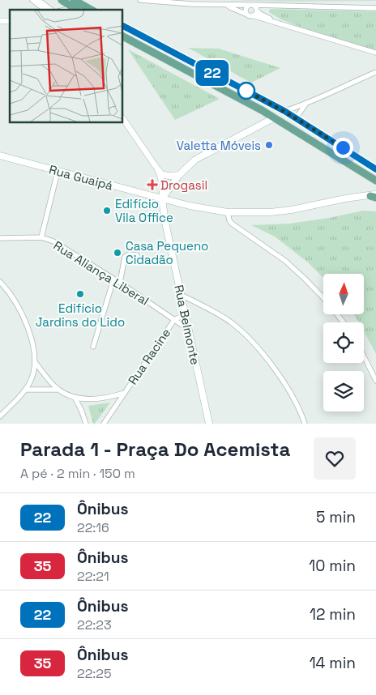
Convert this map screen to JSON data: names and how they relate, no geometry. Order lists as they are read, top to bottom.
{
  "streets": {
    "main road": ["Rua Guaipá", "Rua Belmonte"],
    "street": ["Rua Aliança Liberal", "Rua Racine"]
  },
  "crossings": [
    ["Rua Guaipá", "Rua Belmonte"],
    ["Rua Aliança Liberal", "Rua Belmonte"],
    ["Rua Aliança Liberal", "Rua Racine"]
  ],
  "places": {
    "other": [
      "Valetta Móveis",
      "Edifício Vila Office",
      "Casa Pequeno Cidadão",
      "Edifício Jardins do Lido"
    ],
    "health": ["Drogasil"]
  },
  "lines": ["bus line 22"],
  "north": "top",
  "page": {
    "on_map": "22",
    "heading": ["Parada 1 - Praça Do Acemista", "A pé · 2 min · 150 m"],
    "list": [
      {
        "mark": "22",
        "name": "Ônibus",
        "note": "22:16",
        "value": "5 min"
      },
      {
        "mark": "35",
        "name": "Ônibus",
        "note": "22:21",
        "value": "10 min"
      },
      {
        "mark": "22",
        "name": "Ônibus",
        "note": "22:23",
        "value": "12 min"
      },
      {
        "mark": "35",
        "name": "Ônibus",
        "note": "22:25",
        "value": "14 min"
      }
    ]
  }
}
